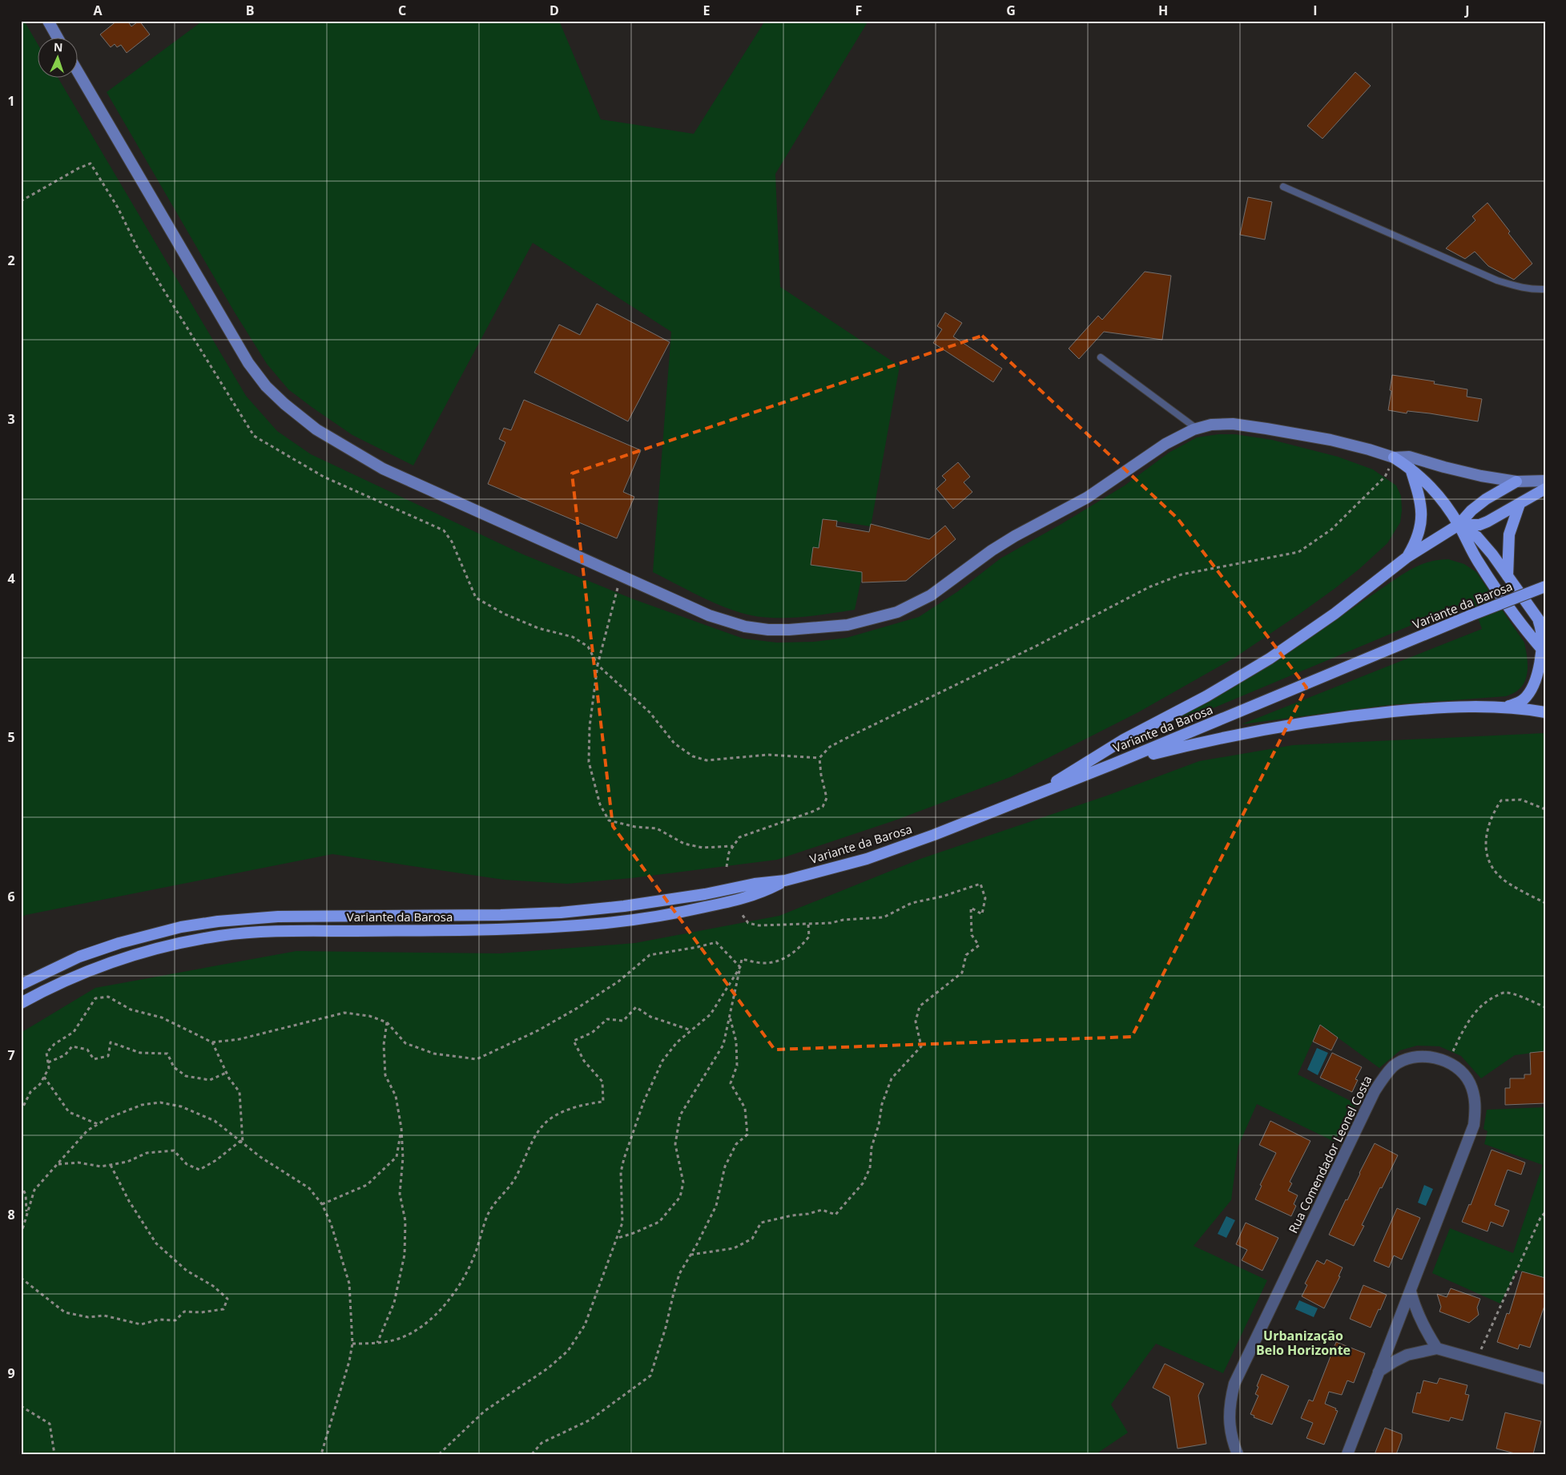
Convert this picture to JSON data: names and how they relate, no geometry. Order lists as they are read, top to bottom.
{
  "streets": {
    "main road": ["Variante da Barosa"],
    "street": ["Rua Comendador Leonel Costa"]
  },
  "districts": ["Urbanização Belo Horizonte"],
  "north": "top",
  "grid": {
    "columns": [
      "A",
      "B",
      "C",
      "D",
      "E",
      "F",
      "G",
      "H",
      "I",
      "J"
    ],
    "rows": [
      "1",
      "2",
      "3",
      "4",
      "5",
      "6",
      "7",
      "8",
      "9"
    ]
  }
}
